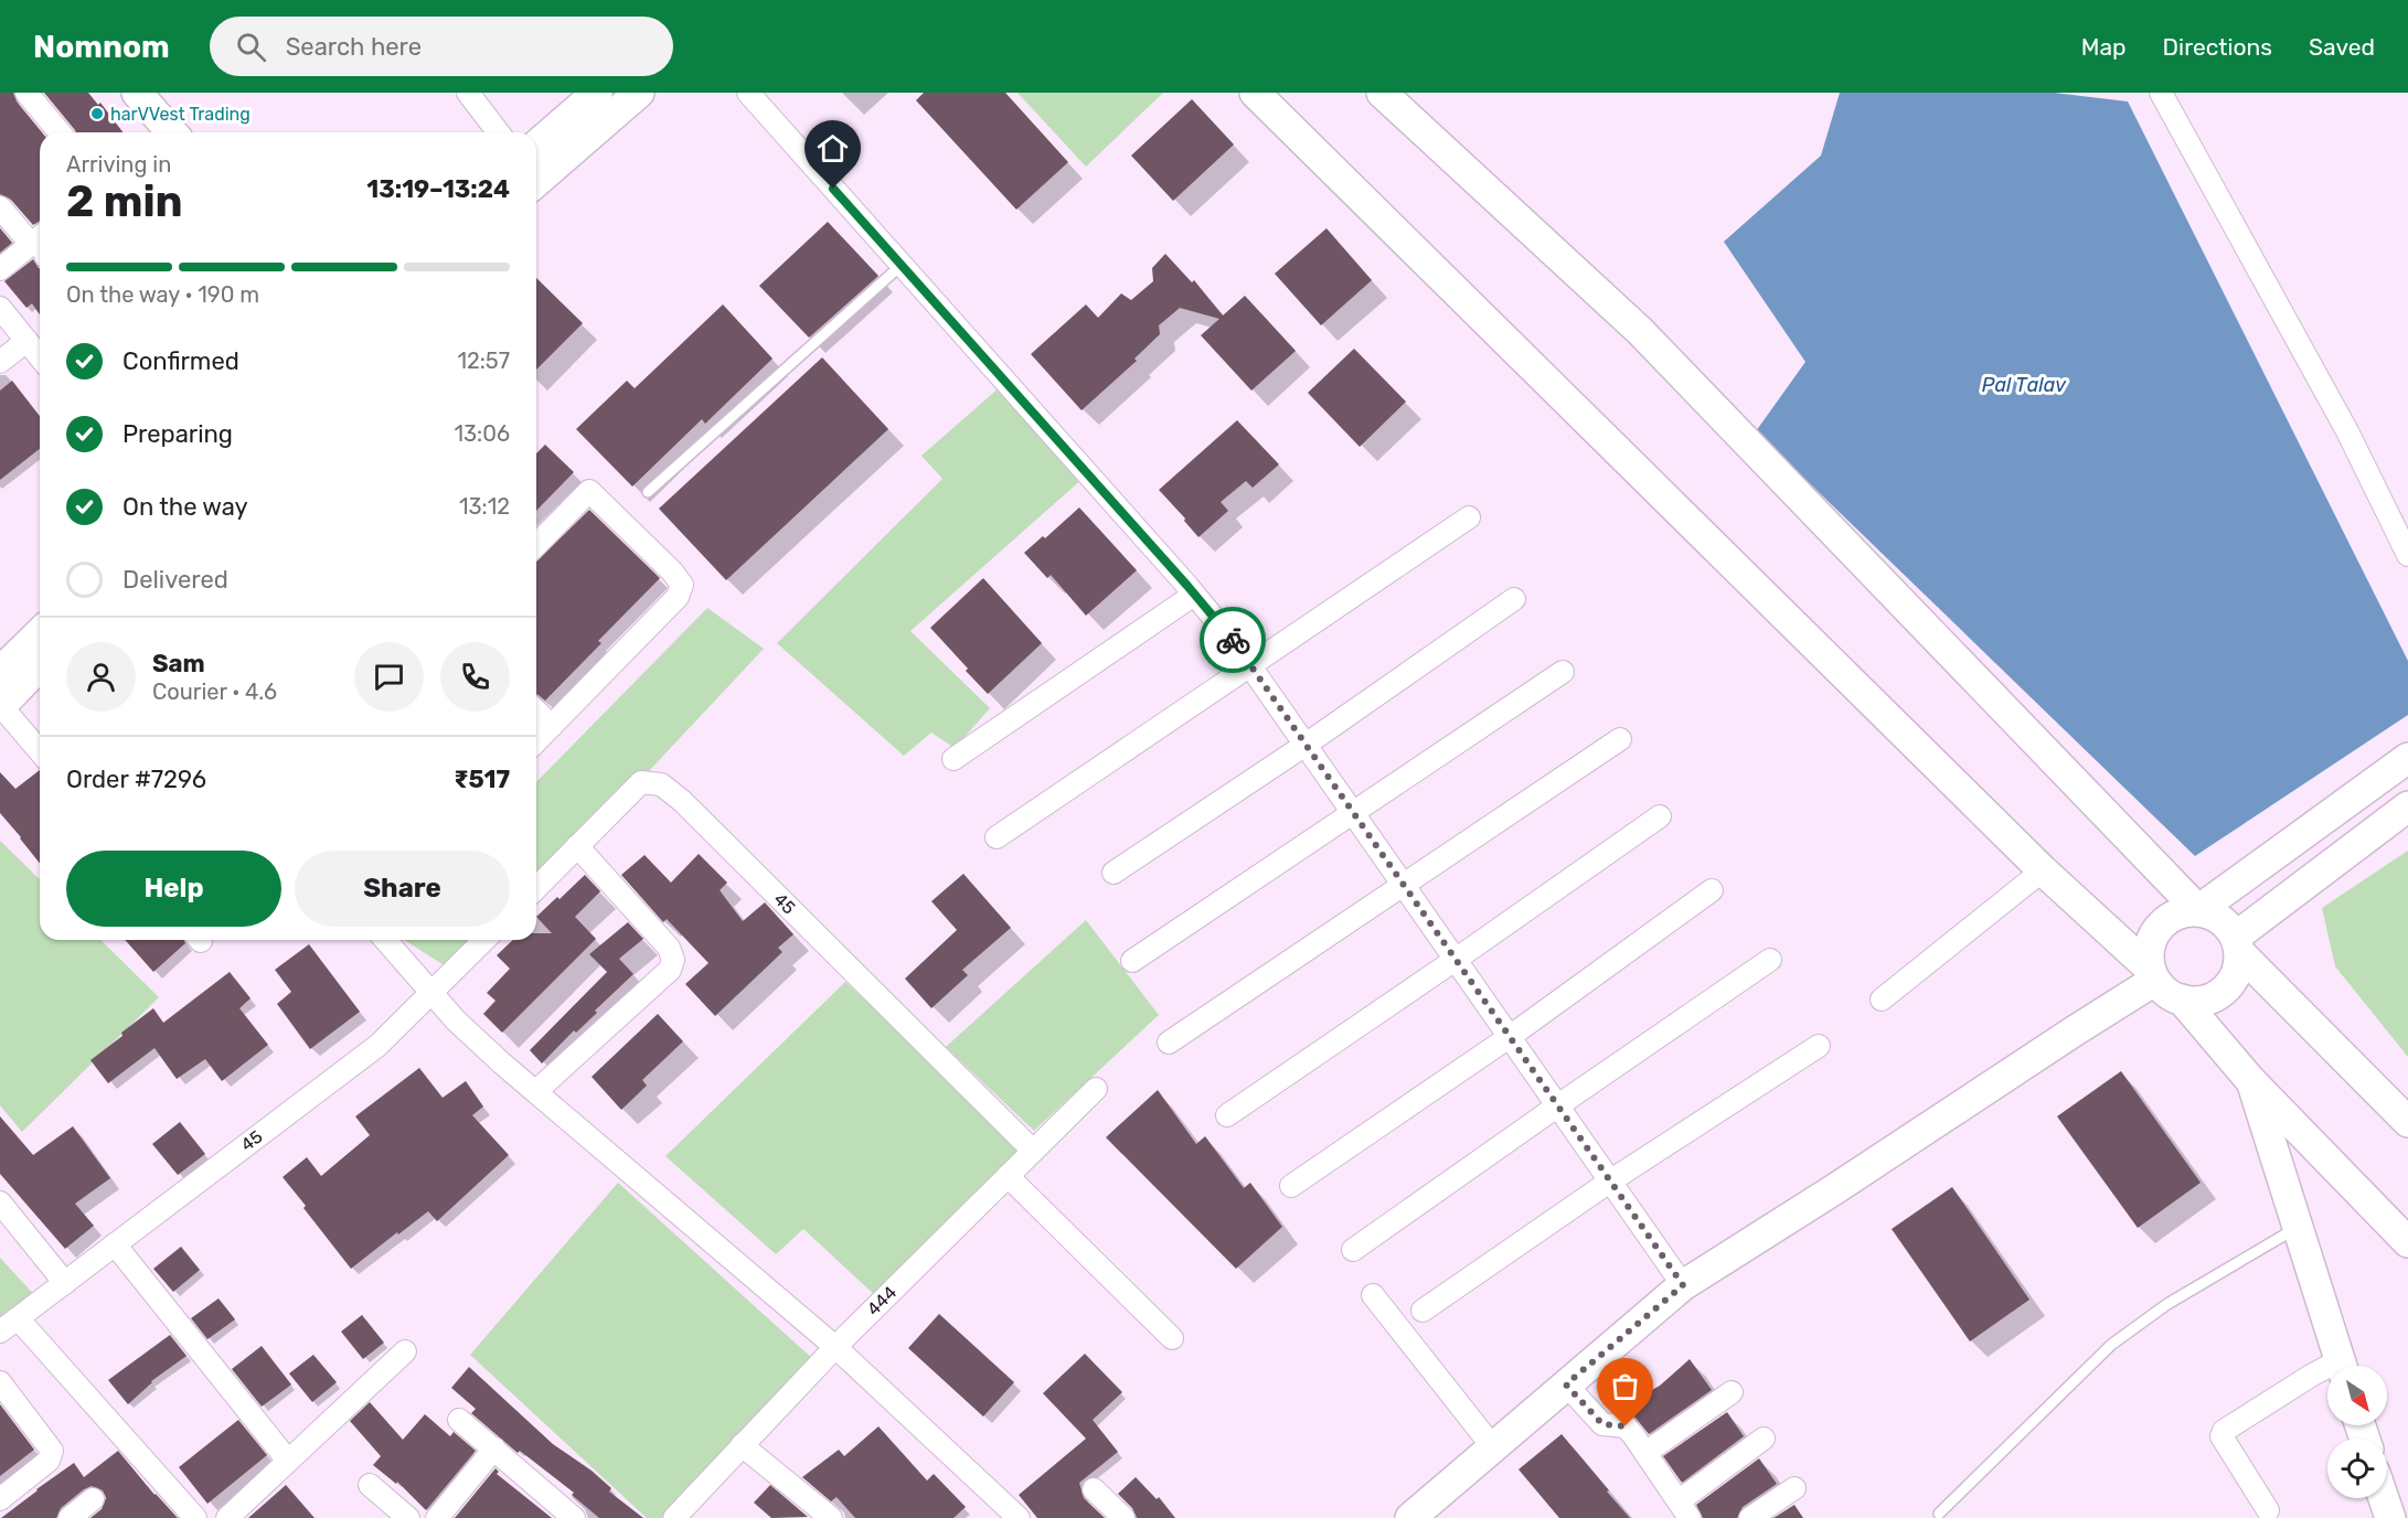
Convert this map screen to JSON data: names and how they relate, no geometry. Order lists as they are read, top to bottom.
{
  "streets": {
    "street": ["45", "444"]
  },
  "crossings": [
    ["45", "444"]
  ],
  "water": ["Pal Talav"],
  "places": ["harVVest Trading"],
  "north": "bottom right",
  "page": {
    "header": "Nomnom",
    "search": "Search here",
    "nav": ["Map", "Directions", "Saved"],
    "heading": ["2 min", "Arriving in", "13:19–13:24"],
    "panel": [
      "Sam",
      "Courier · 4.6",
      "Order #7296",
      "₹517"
    ],
    "bar": "On the way · 190 m",
    "list": [
      ["Confirmed", "12:57"],
      ["Preparing", "13:06"],
      ["On the way", "13:12"],
      "Delivered"
    ],
    "buttons": ["Help", "Share"]
  }
}
